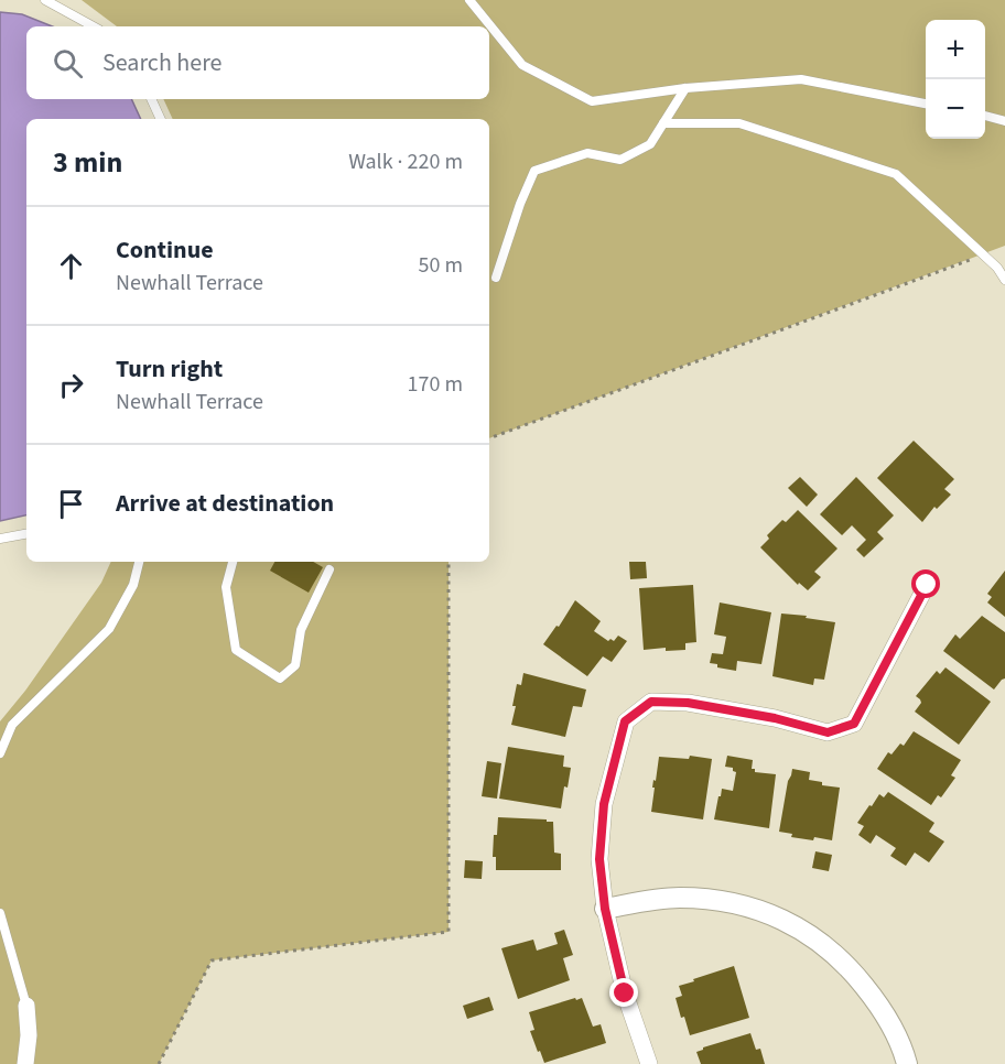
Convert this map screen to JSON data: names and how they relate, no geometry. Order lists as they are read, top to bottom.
{
  "page": {
    "map_buttons": ["+", "−"],
    "search": "Search here",
    "heading": ["3 min", "Walk · 220 m"],
    "list": [
      ["Continue", "Newhall Terrace", "50 m"],
      ["Turn right", "Newhall Terrace", "170 m"],
      "Arrive at destination"
    ]
  }
}
